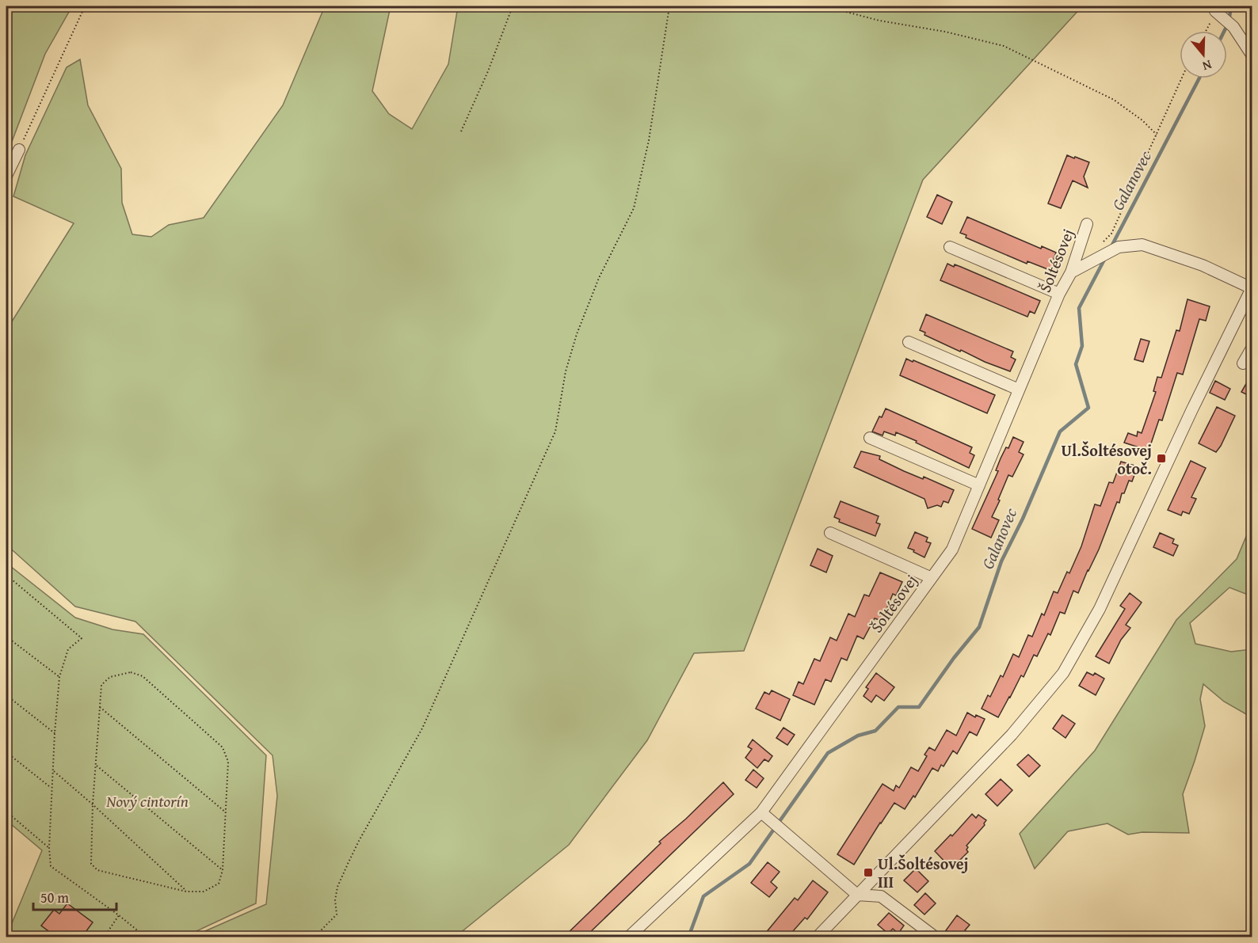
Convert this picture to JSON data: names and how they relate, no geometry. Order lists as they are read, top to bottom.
{
  "streets": {
    "street": ["Šoltésovej"]
  },
  "water": ["Galanovec"],
  "parks": ["Nový cintorín"],
  "places": {
    "transit": ["Ul.Šoltésovej otoč.", "Ul.Šoltésovej III"]
  },
  "scale_bar": "50 m",
  "north": "bottom"
}
